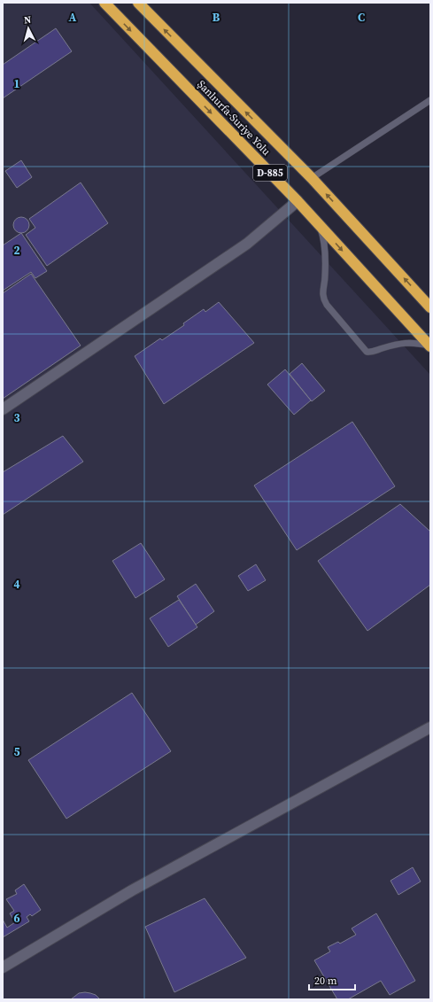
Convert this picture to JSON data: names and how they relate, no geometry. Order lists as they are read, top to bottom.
{
  "streets": {
    "highway": ["Şanlıurfa-Suriye Yolu", "D-885"]
  },
  "scale_bar": "20 m",
  "north": "top",
  "grid": {
    "columns": ["A", "B", "C"],
    "rows": [
      "1",
      "2",
      "3",
      "4",
      "5",
      "6"
    ]
  }
}
